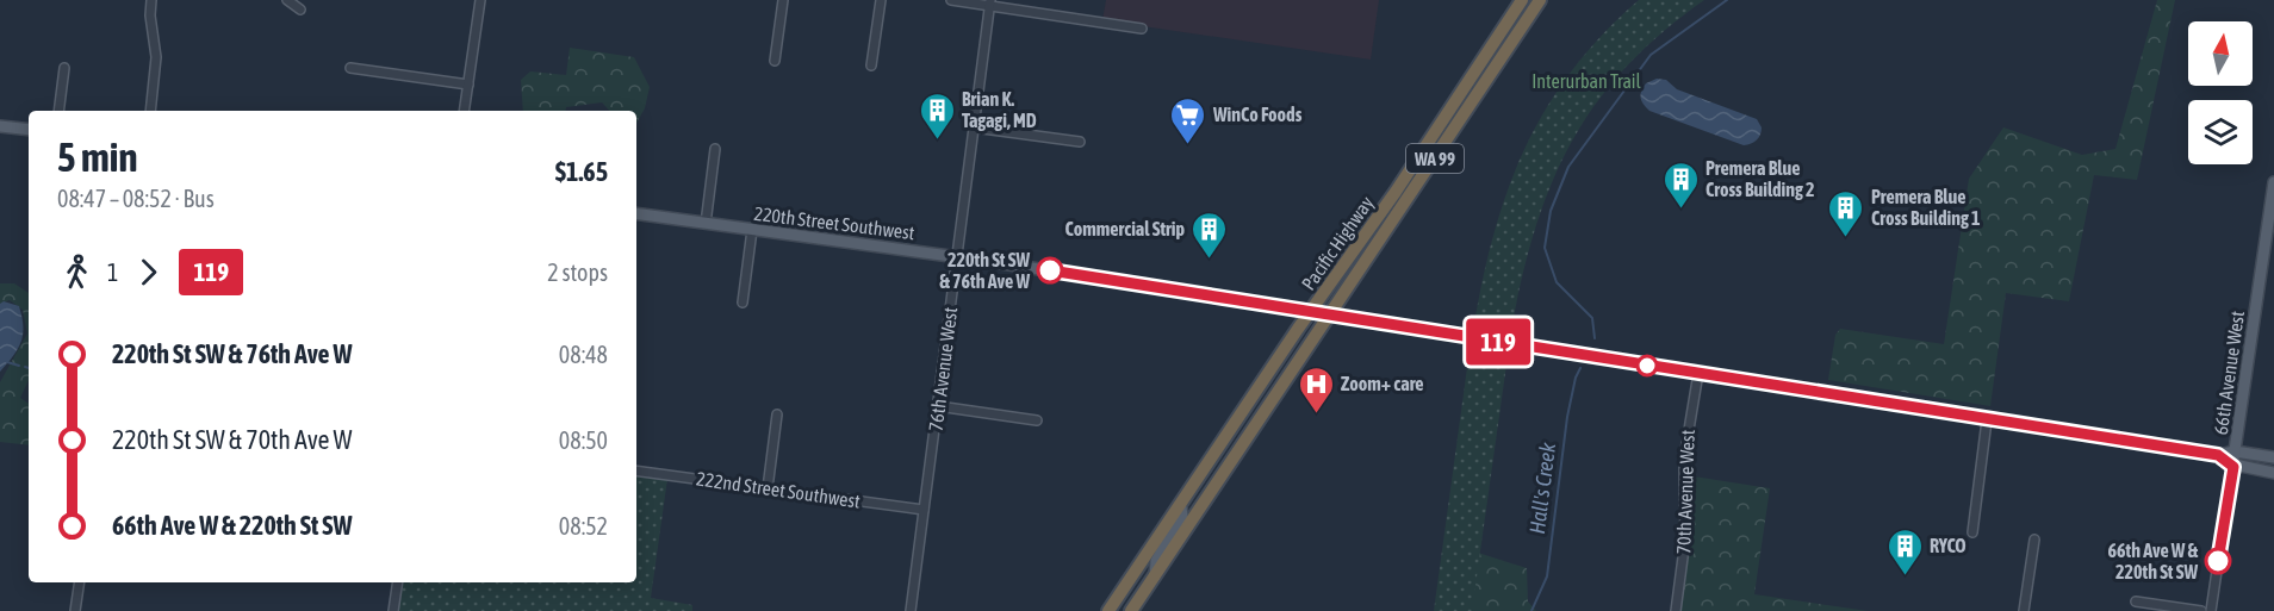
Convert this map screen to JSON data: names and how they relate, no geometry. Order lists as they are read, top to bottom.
{
  "streets": {
    "highway": ["WA 99", "Pacific Highway"],
    "main road": ["220th Street Southwest", "66th Avenue West"],
    "street": ["76th Avenue West", "222nd Street Southwest", "70th Avenue West"]
  },
  "crossings": [
    ["220th Street Southwest", "Pacific Highway"],
    ["220th Street Southwest", "76th Avenue West"],
    ["220th Street Southwest", "66th Avenue West"],
    ["220th Street Southwest", "70th Avenue West"],
    ["76th Avenue West", "222nd Street Southwest"]
  ],
  "water": ["Hall's Creek"],
  "parks": ["Interurban Trail"],
  "places": {
    "building": [
      "Brian K. Tagagi, MD",
      "Premera Blue Cross Building 2",
      "Premera Blue Cross Building 1",
      "Commercial Strip",
      "RYCO"
    ],
    "supermarket": ["WinCo Foods"],
    "other": ["220th St SW & 76th Ave W", "66th Ave W & 220th St SW"],
    "hospital": ["Zoom+ care"]
  },
  "lines": ["bus line 119"],
  "north": "top",
  "page": {
    "on_map": "119",
    "heading": ["5 min", "08:47 – 08:52 · Bus", "$1.65"],
    "legs": ["1", "119", "2 stops"],
    "list": [
      {
        "name": "220th St SW & 76th Ave W",
        "value": "08:48"
      },
      {
        "name": "220th St SW & 70th Ave W",
        "value": "08:50"
      },
      {
        "name": "66th Ave W & 220th St SW",
        "value": "08:52"
      }
    ]
  }
}
